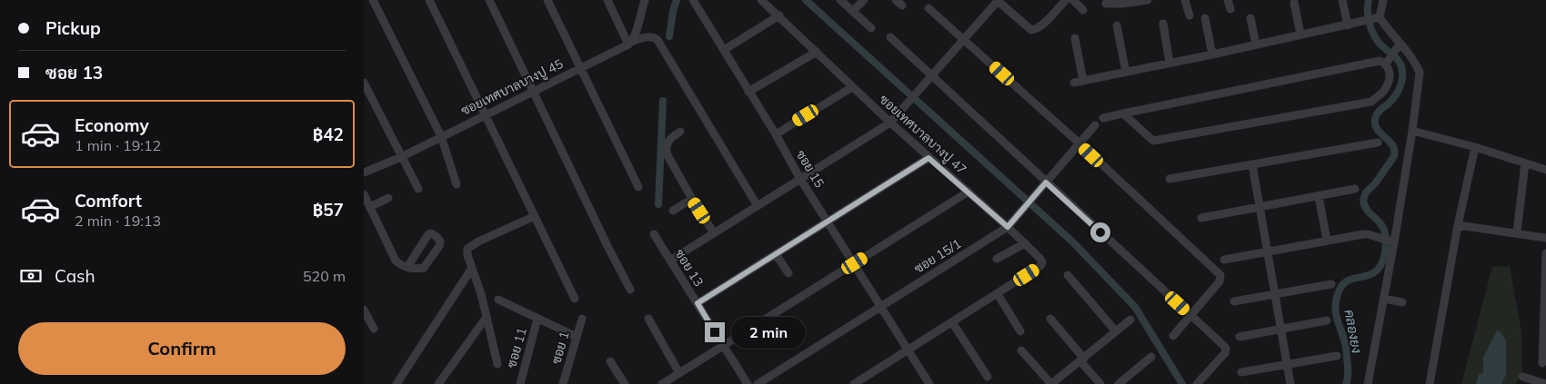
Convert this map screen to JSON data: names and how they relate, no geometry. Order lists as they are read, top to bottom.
{
  "streets": {
    "street": [
      "ซอยเทศบาลบางปู 45",
      "ซอยเทศบาลบางปู 47",
      "ซอย 15",
      "ซอย 15/1",
      "ซอย 13",
      "ซอย 11",
      "ซอย 1"
    ]
  },
  "crossings": [
    ["ซอยเทศบาลบางปู 47", "ซอย 15"],
    ["ซอยเทศบาลบางปู 47", "ซอย 15/1"],
    ["ซอย 15", "ซอย 15/1"]
  ],
  "water": ["คลองยง"],
  "page": {
    "banner": ["Pickup", "ซอย 13"],
    "list": [
      {
        "name": "Economy",
        "note": "1 min · 19:12",
        "value": "฿42"
      },
      {
        "name": "Comfort",
        "note": "2 min · 19:13",
        "value": "฿57"
      }
    ],
    "pay": ["Cash", "520 m"],
    "buttons": "Confirm",
    "bubble": "2 min"
  }
}
